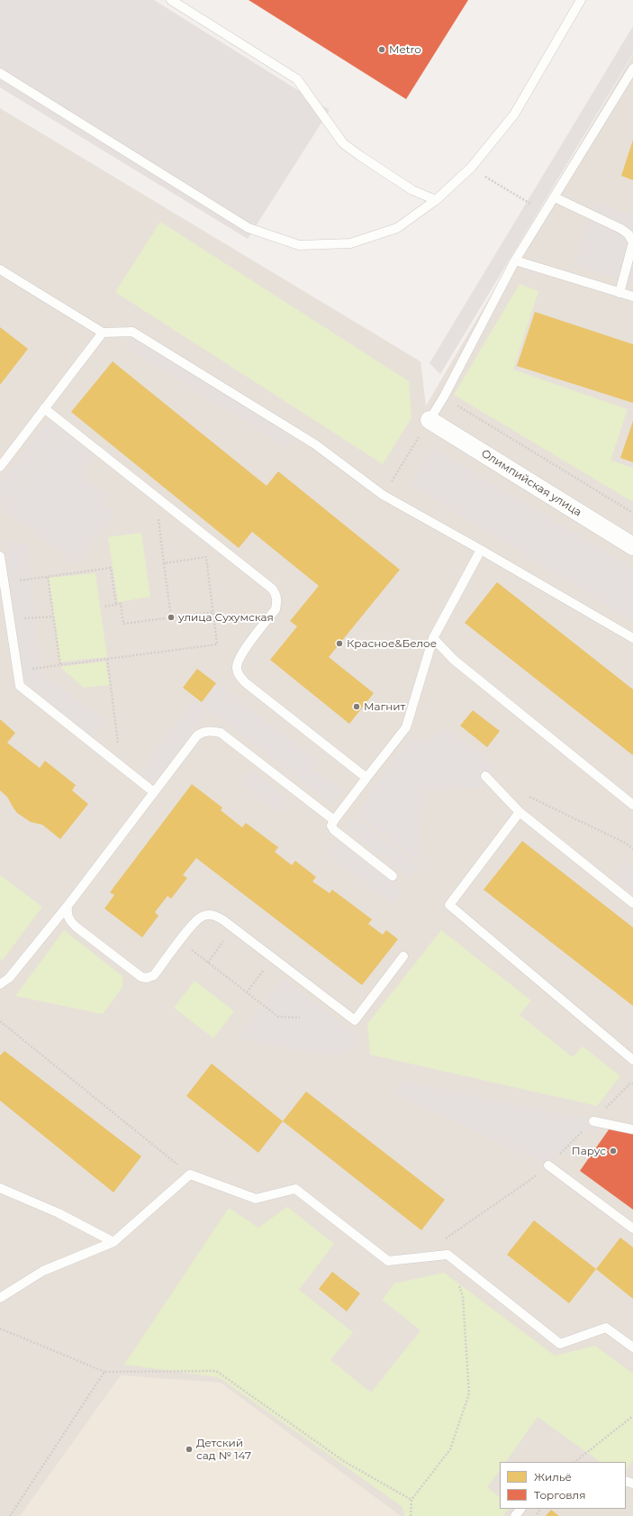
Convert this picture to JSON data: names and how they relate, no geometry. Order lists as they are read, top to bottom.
{
  "streets": {
    "street": ["Олимпийская улица"]
  },
  "places": [
    "Metro",
    "улица Сухумская",
    "Красное&Белое",
    "Магнит",
    "Парус",
    "Детский сад № 147"
  ],
  "legend": ["Жильё", "Торговля"]
}
